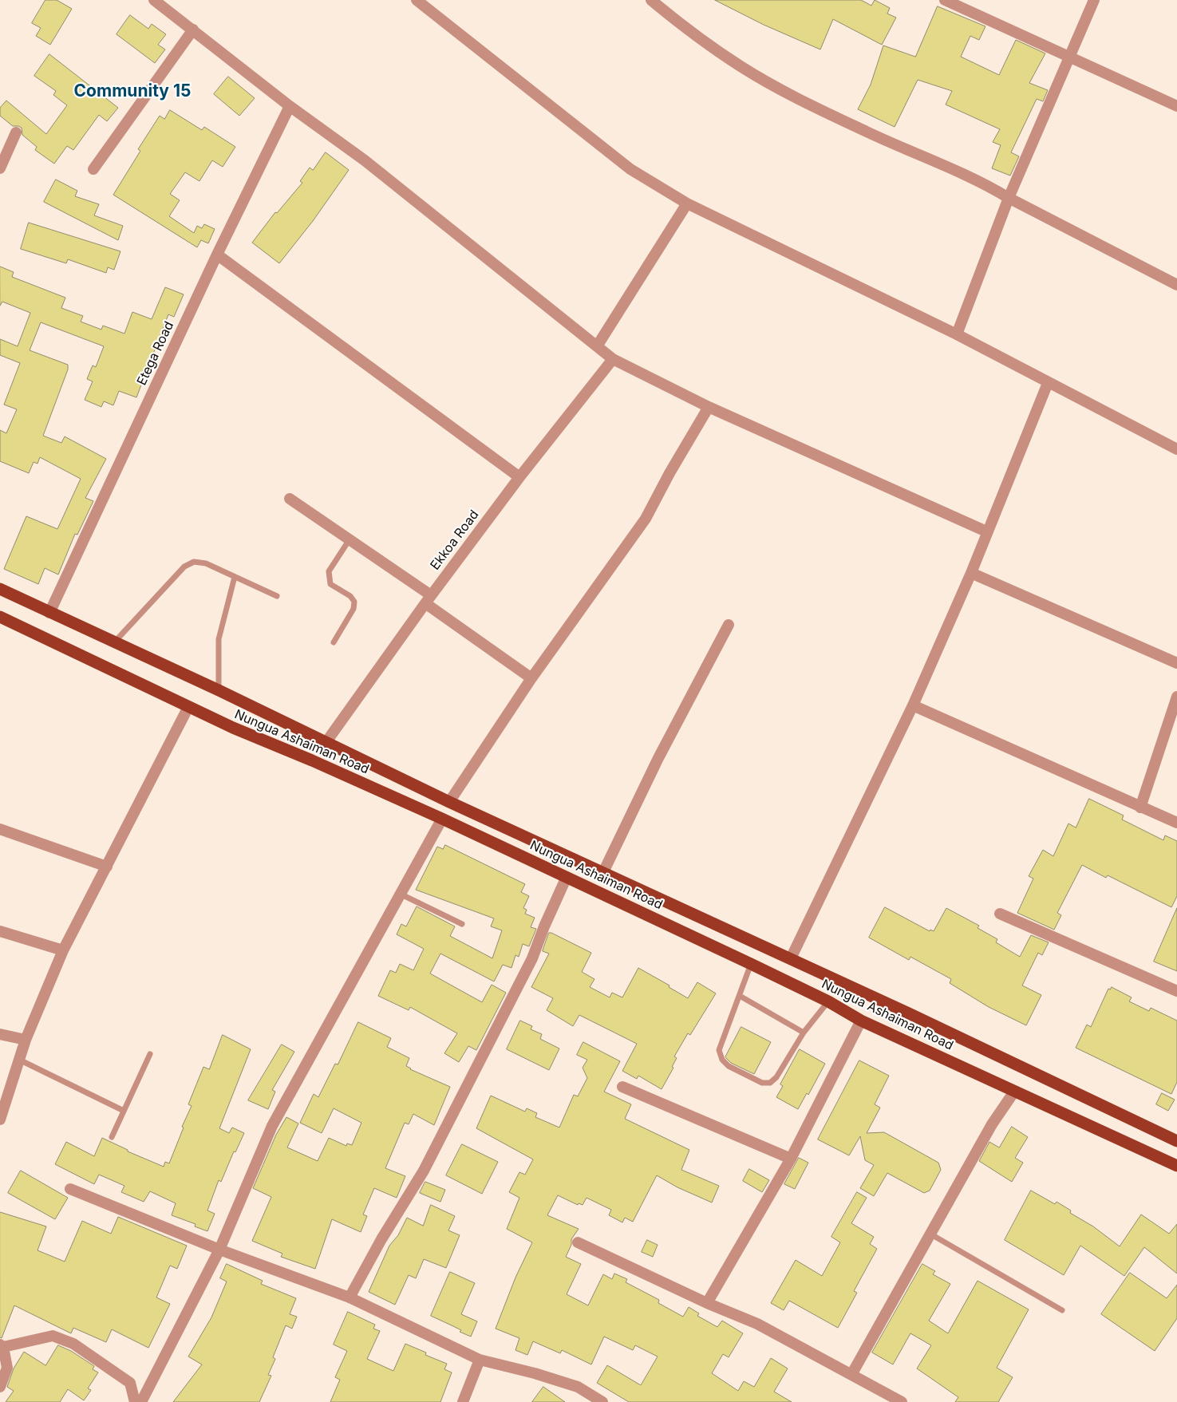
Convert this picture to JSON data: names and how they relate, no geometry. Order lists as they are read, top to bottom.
{
  "streets": {
    "main road": ["Nungua Ashaiman Road"],
    "street": ["Etega Road", "Ekkoa Road"]
  },
  "crossings": [
    ["Etega Road", "Nungua Ashaiman Road"],
    ["Ekkoa Road", "Nungua Ashaiman Road"]
  ],
  "districts": ["Community 15"]
}
